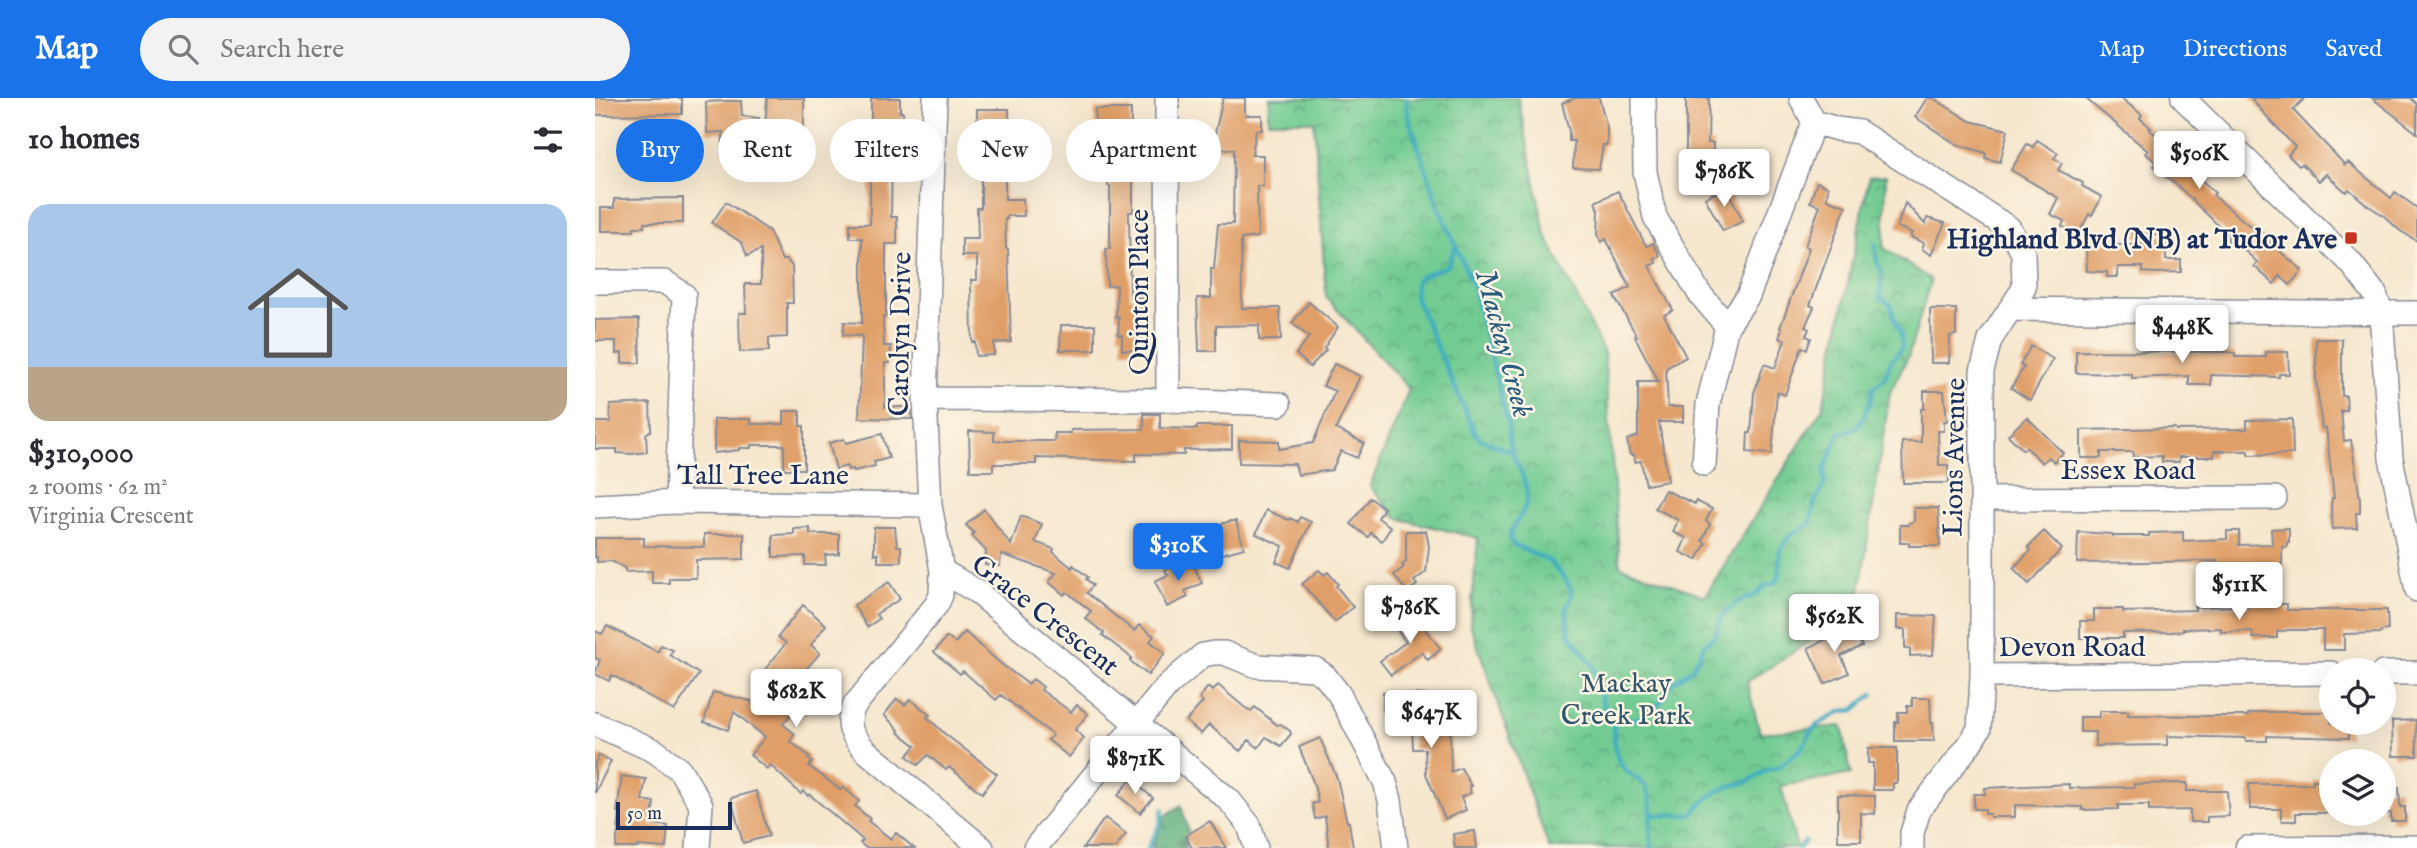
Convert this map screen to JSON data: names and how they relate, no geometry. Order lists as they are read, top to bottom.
{
  "streets": {
    "street": [
      "Quinton Place",
      "Carolyn Drive",
      "Lions Avenue",
      "Essex Road",
      "Tall Tree Lane",
      "Grace Crescent",
      "Devon Road"
    ]
  },
  "crossings": [
    ["Quinton Place", "Carolyn Drive"],
    ["Carolyn Drive", "Tall Tree Lane"],
    ["Carolyn Drive", "Grace Crescent"],
    ["Lions Avenue", "Essex Road"],
    ["Lions Avenue", "Devon Road"]
  ],
  "water": ["Mackay Creek"],
  "parks": ["Mackay Creek Park"],
  "places": {
    "transit": ["Highland Blvd (NB) at Tudor Ave"]
  },
  "scale_bar": "50 m",
  "page": {
    "header": "Map",
    "search": "Search here",
    "nav": ["Map", "Directions", "Saved"],
    "heading": "10 homes",
    "chip": [
      "Buy",
      "Rent",
      "Filters",
      "New",
      "Apartment"
    ],
    "price": [
      "$506K",
      "$786K",
      "$448K",
      "$310K",
      "$511K",
      "$786K",
      "$562K",
      "$682K",
      "$647K",
      "$871K"
    ],
    "list": [
      {
        "name": "$310,000",
        "note": "2 rooms · 62 m² · Virginia Crescent"
      }
    ],
    "scale": "50 m"
  }
}
